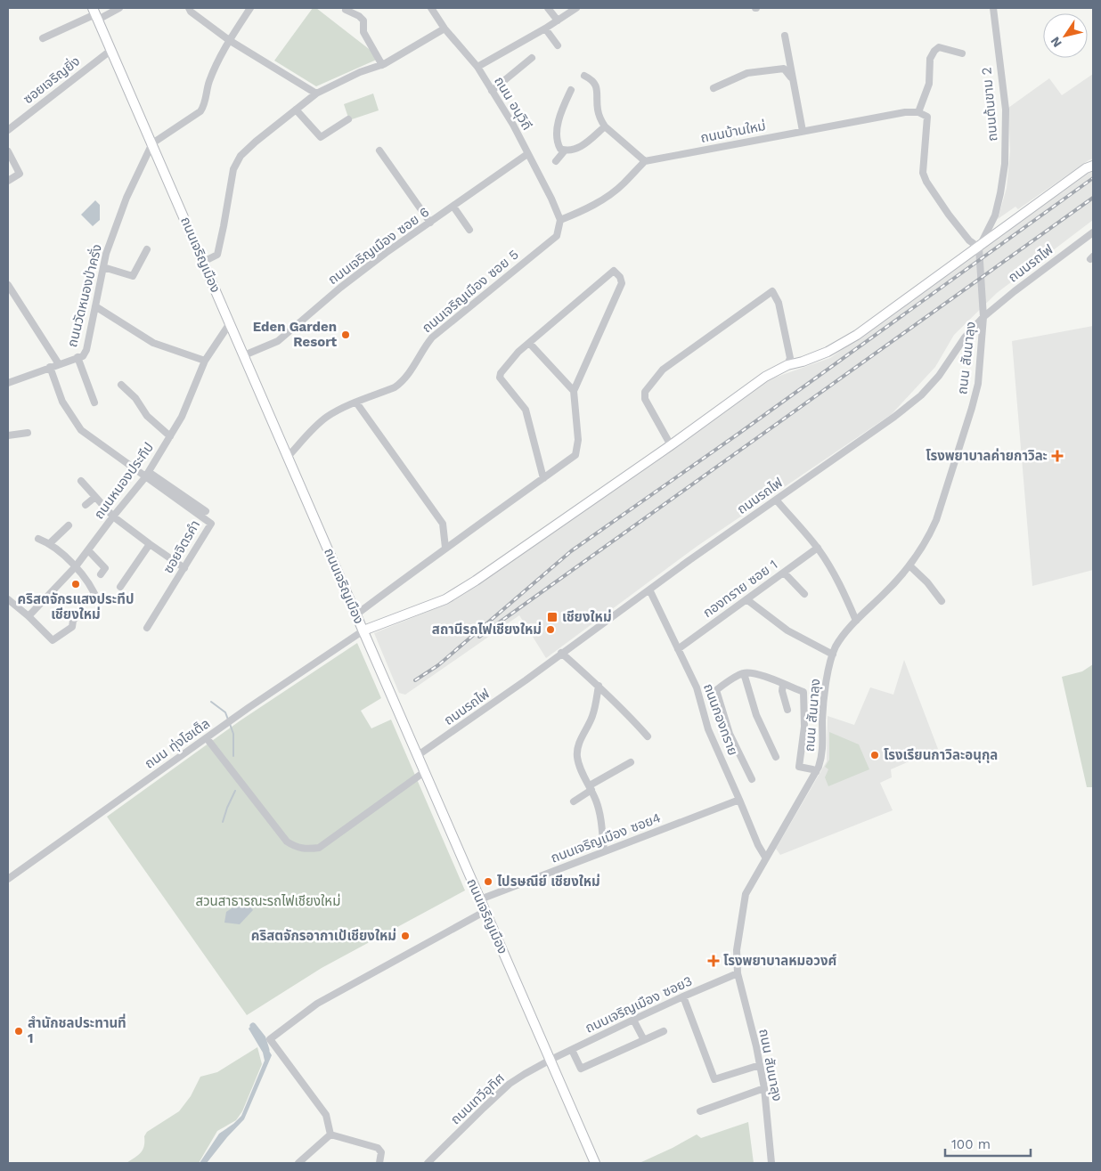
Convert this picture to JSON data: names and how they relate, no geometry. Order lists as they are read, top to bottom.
{
  "streets": {
    "main road": ["ถนนเจริญเมือง"],
    "street": [
      "ซอยเจริญยิ่ง",
      "ถนน อนุวิถี",
      "ถนนต้นขาม 2",
      "ถนนบ้านใหม่",
      "ถนนเจริญเมือง ซอย 6",
      "ถนนรถไฟ",
      "ถนนเจริญเมือง ซอย 5",
      "ถนนวัดหนองป่าครั่ง",
      "ถนน สันนาลุง",
      "ถนนหนองประทีป",
      "ซอยจิตรคำ",
      "กองทราย ซอย 1",
      "ถนนกองทราย",
      "ถนน ทุ่งโฮเต็ล",
      "ถนนเจริญเมือง ซอย4",
      "ถนนเจริญเมือง ซอย3",
      "ถนนเทวีอุทิศ"
    ]
  },
  "crossings": [
    ["ซอยเจริญยิ่ง", "ถนนเจริญเมือง"],
    ["ถนน อนุวิถี", "ถนนเจริญเมือง ซอย 6"],
    ["ถนน อนุวิถี", "ถนนเจริญเมือง ซอย 5"],
    ["ถนนต้นขาม 2", "ถนนบ้านใหม่"],
    ["ถนนต้นขาม 2", "ถนน สันนาลุง"],
    ["ถนนบ้านใหม่", "ถนน สันนาลุง"],
    ["ถนนเจริญเมือง ซอย 6", "ถนนเจริญเมือง"],
    ["ถนนเจริญเมือง", "ถนนรถไฟ"],
    ["ถนนเจริญเมือง", "ถนนเจริญเมือง ซอย 5"],
    ["ถนนเจริญเมือง", "ถนนวัดหนองป่าครั่ง"],
    ["ถนนเจริญเมือง", "ถนนหนองประทีป"],
    ["ถนนเจริญเมือง", "ถนน ทุ่งโฮเต็ล"],
    ["ถนนเจริญเมือง", "ถนนเจริญเมือง ซอย4"],
    ["ถนนเจริญเมือง", "ถนนเจริญเมือง ซอย3"],
    ["ถนนเจริญเมือง", "ถนนเทวีอุทิศ"],
    ["ถนนรถไฟ", "ถนน สันนาลุง"],
    ["ถนนรถไฟ", "ถนนกองทราย"],
    ["ถนน สันนาลุง", "ถนนกองทราย"],
    ["ถนน สันนาลุง", "ถนนเจริญเมือง ซอย3"],
    ["ถนนหนองประทีป", "ซอยจิตรคำ"],
    ["กองทราย ซอย 1", "ถนนกองทราย"],
    ["ถนนกองทราย", "ถนนเจริญเมือง ซอย4"],
    ["ถนนเจริญเมือง ซอย3", "ถนนเทวีอุทิศ"]
  ],
  "parks": ["สวนสาธารณะรถไฟเชียงใหม่"],
  "places": {
    "other": [
      "Eden Garden Resort",
      "คริสตจักรแสงประทีป เชียงใหม่",
      "สถานีรถไฟเชียงใหม่",
      "โรงเรียนกาวิละอนุกุล",
      "ไปรษณีย์ เชียงใหม่",
      "คริสตจักรอากาเป้เชียงใหม่",
      "สำนักชลประทานที่ 1"
    ],
    "health": ["โรงพยาบาลค่ายกาวิละ", "โรงพยาบาลหมอวงศ์"],
    "transit": ["เชียงใหม่"]
  },
  "scale_bar": "100 m",
  "north": "bottom left"
}
